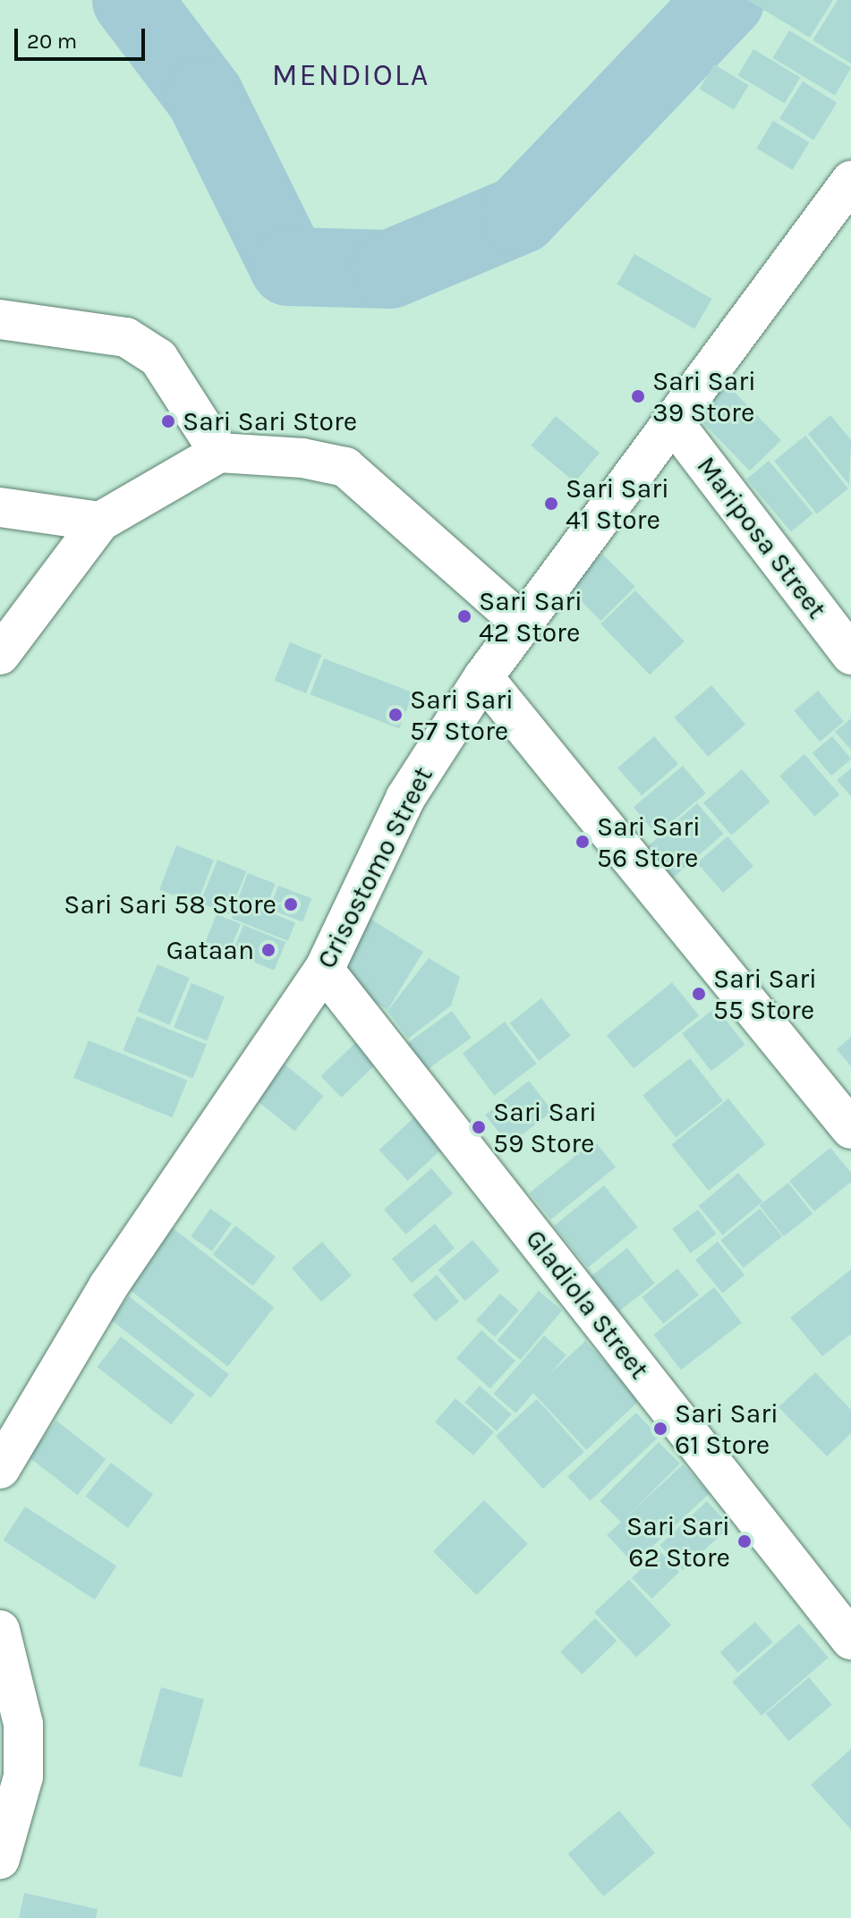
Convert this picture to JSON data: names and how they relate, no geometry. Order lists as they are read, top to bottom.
{
  "streets": {
    "street": ["Mariposa Street", "Crisostomo Street", "Gladiola Street"]
  },
  "crossings": [
    ["Mariposa Street", "Crisostomo Street"],
    ["Crisostomo Street", "Gladiola Street"]
  ],
  "districts": ["MENDIOLA"],
  "places": [
    "Sari Sari 39 Store",
    "Sari Sari Store",
    "Sari Sari 41 Store",
    "Sari Sari 42 Store",
    "Sari Sari 57 Store",
    "Sari Sari 56 Store",
    "Sari Sari 58 Store",
    "Gataan",
    "Sari Sari 55 Store",
    "Sari Sari 59 Store",
    "Sari Sari 61 Store",
    "Sari Sari 62 Store"
  ],
  "scale_bar": "20 m"
}
